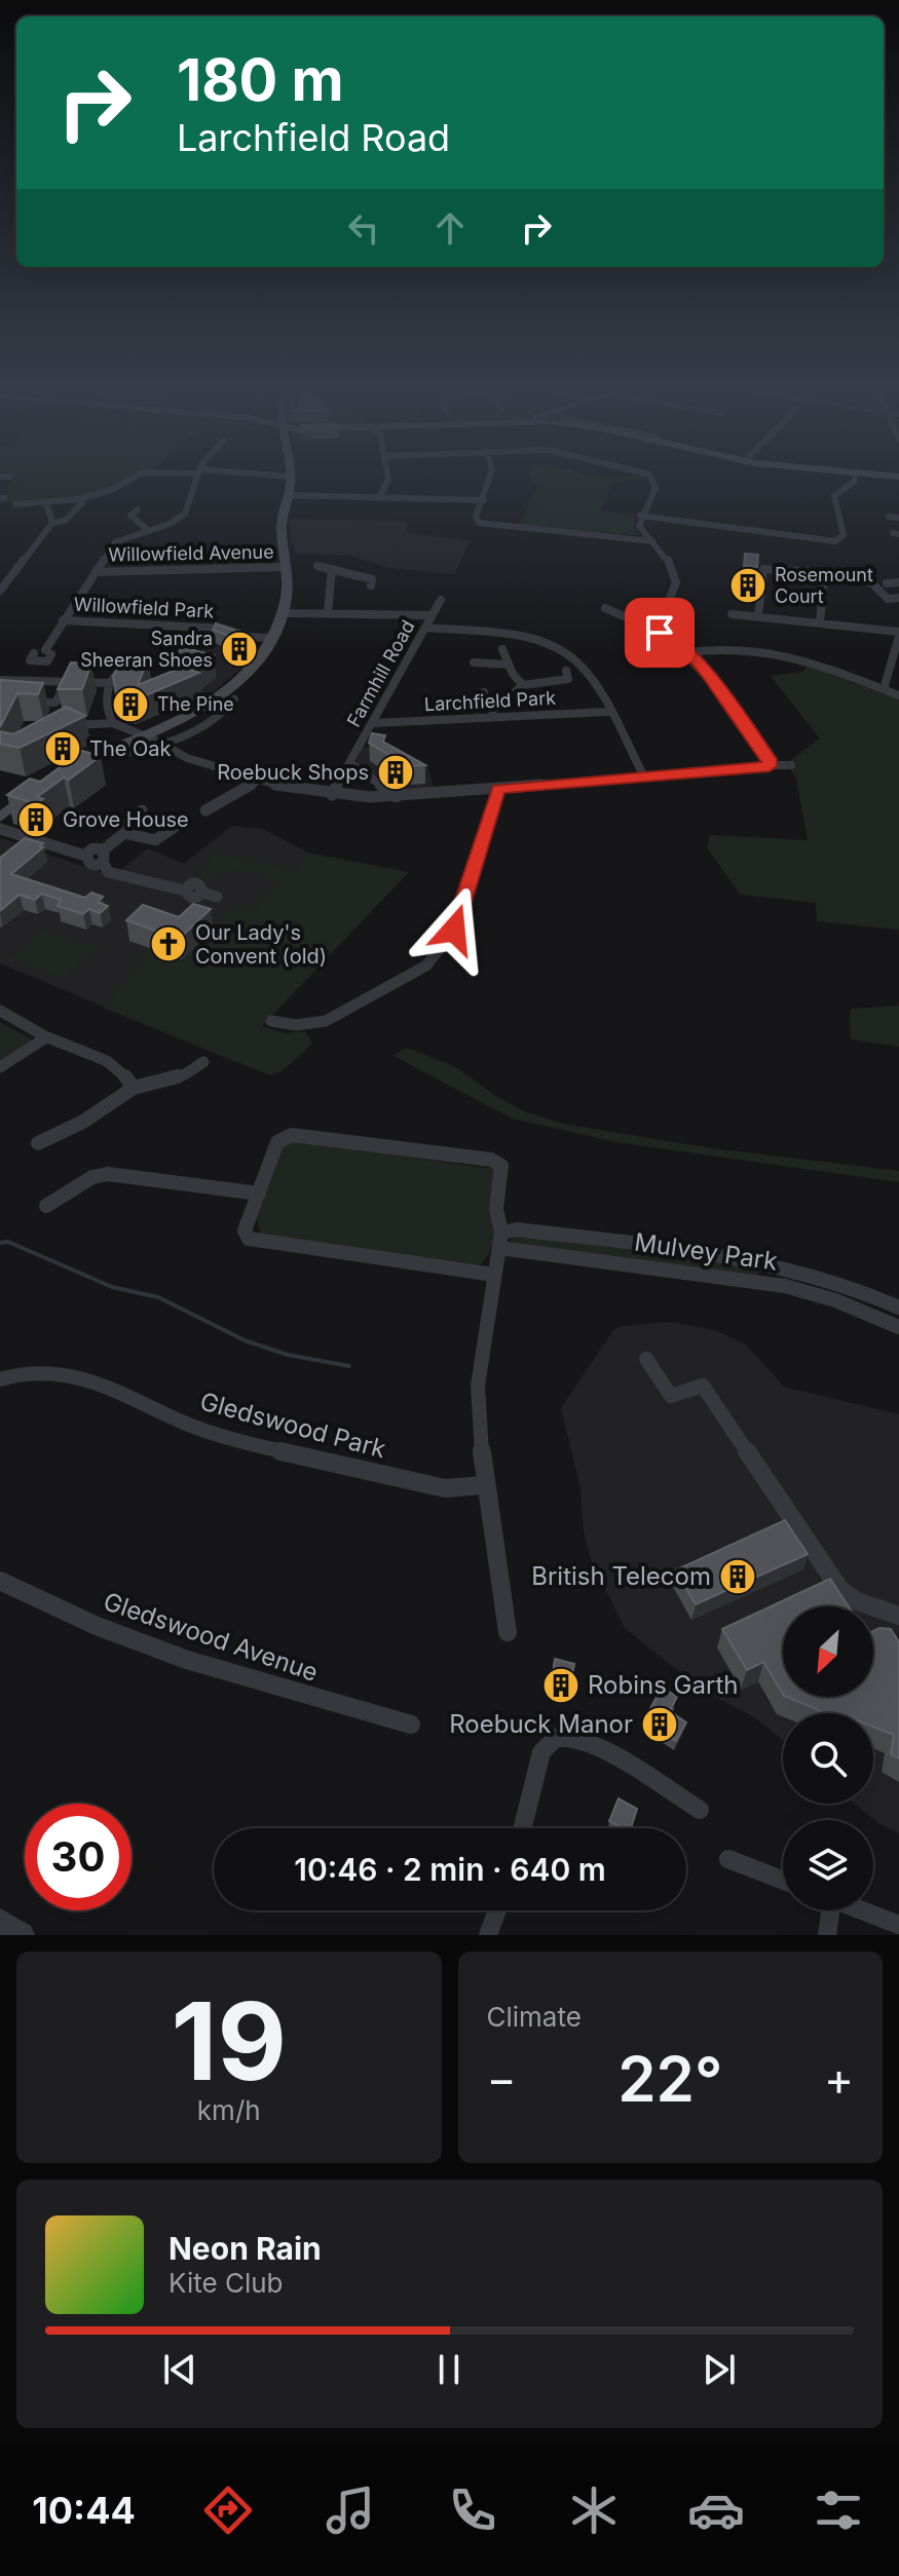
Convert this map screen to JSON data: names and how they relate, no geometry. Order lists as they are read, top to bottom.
{
  "streets": {
    "street": [
      "Willowfield Avenue",
      "Willowfield Park",
      "Farmhill Road",
      "Larchfield Park",
      "Mulvey Park",
      "Gledswood Park",
      "Gledswood Avenue"
    ]
  },
  "crossings": [
    ["Farmhill Road", "Larchfield Park"]
  ],
  "places": {
    "building": [
      "Rosemount Court",
      "Sandra Sheeran Shoes",
      "The Pine",
      "The Oak",
      "Roebuck Shops",
      "Grove House",
      "British Telecom",
      "Robins Garth",
      "Roebuck Manor"
    ],
    "church": ["Our Lady's Convent (old)"]
  },
  "north": "bottom left",
  "page": {
    "turn": ["180 m", "Larchfield Road"],
    "limit": "30",
    "trip": "10:46 · 2 min · 640 m",
    "tile": [
      ["19", "km/h"],
      "Climate"
    ],
    "heat": ["−", "22°", "+"],
    "song": ["Neon Rain", "Kite Club"],
    "tabs": "10:44"
  }
}
